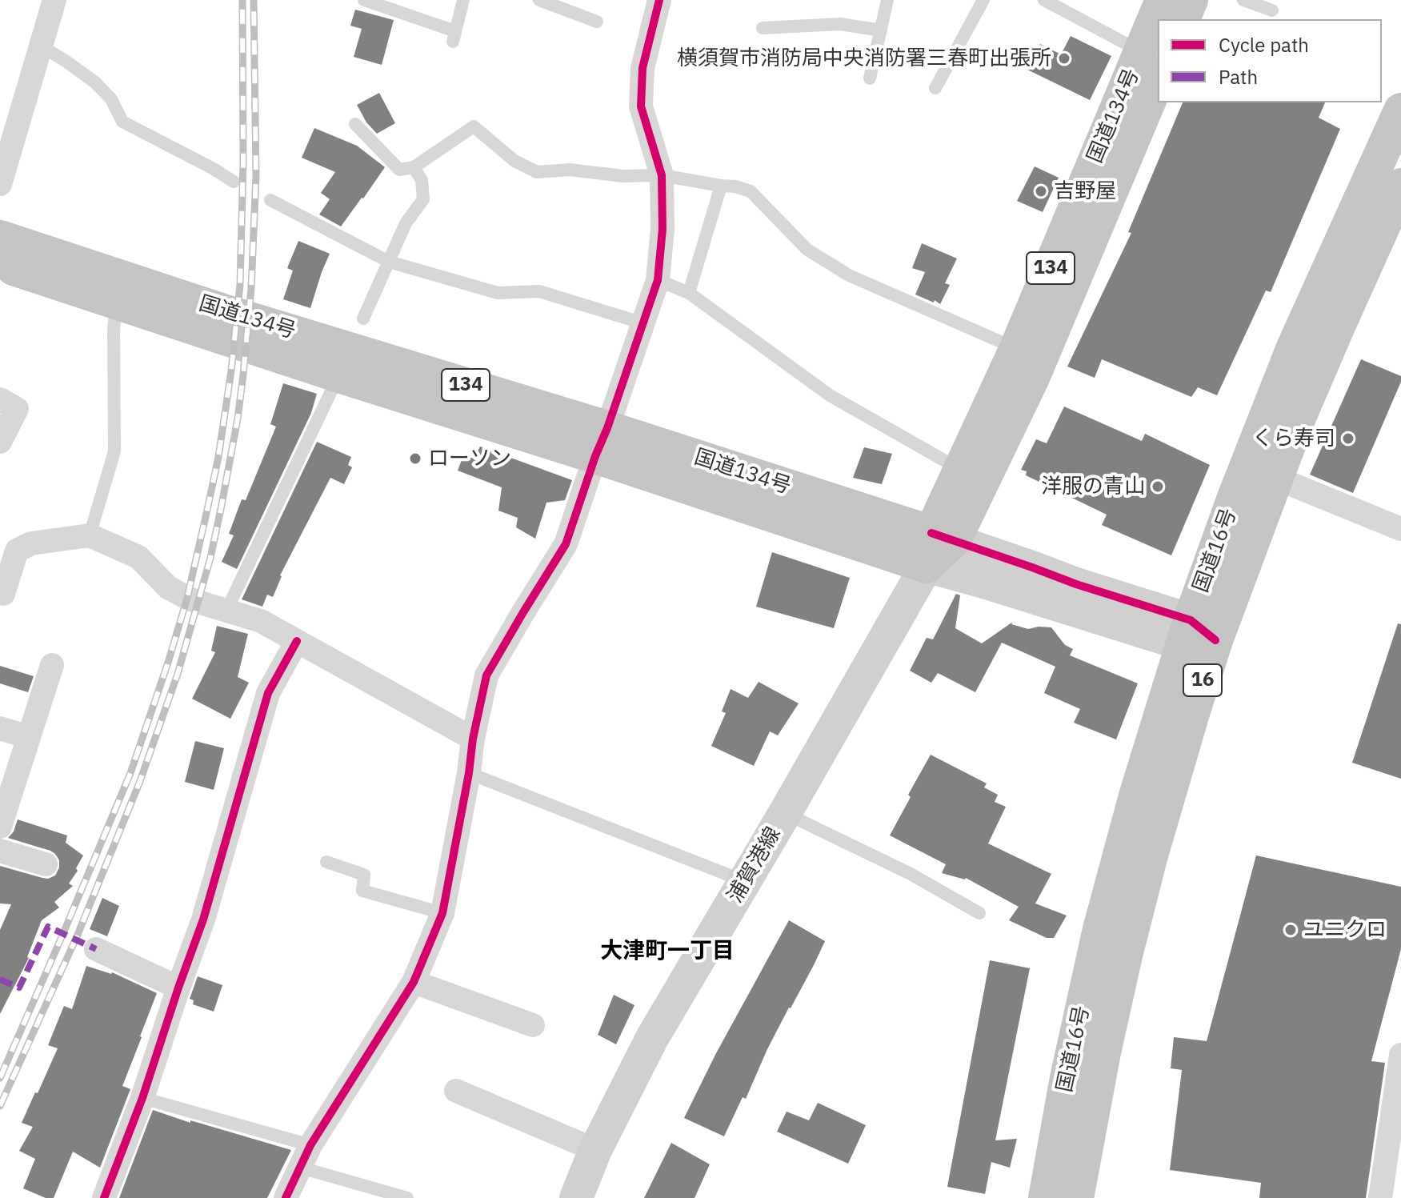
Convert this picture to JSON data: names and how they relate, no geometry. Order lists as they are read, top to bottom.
{
  "streets": {
    "highway": [
      "国道134号",
      "134",
      "国道16号",
      "16"
    ],
    "main road": ["浦賀港線"]
  },
  "crossings": [
    ["国道134号", "浦賀港線"]
  ],
  "districts": ["大津町一丁目"],
  "places": [
    "横須賀市消防局中央消防署三春町出張所",
    "吉野屋",
    "くら寿司",
    "ローソン",
    "洋服の青山",
    "ユニクロ"
  ],
  "legend": ["Cycle path", "Path"]
}
